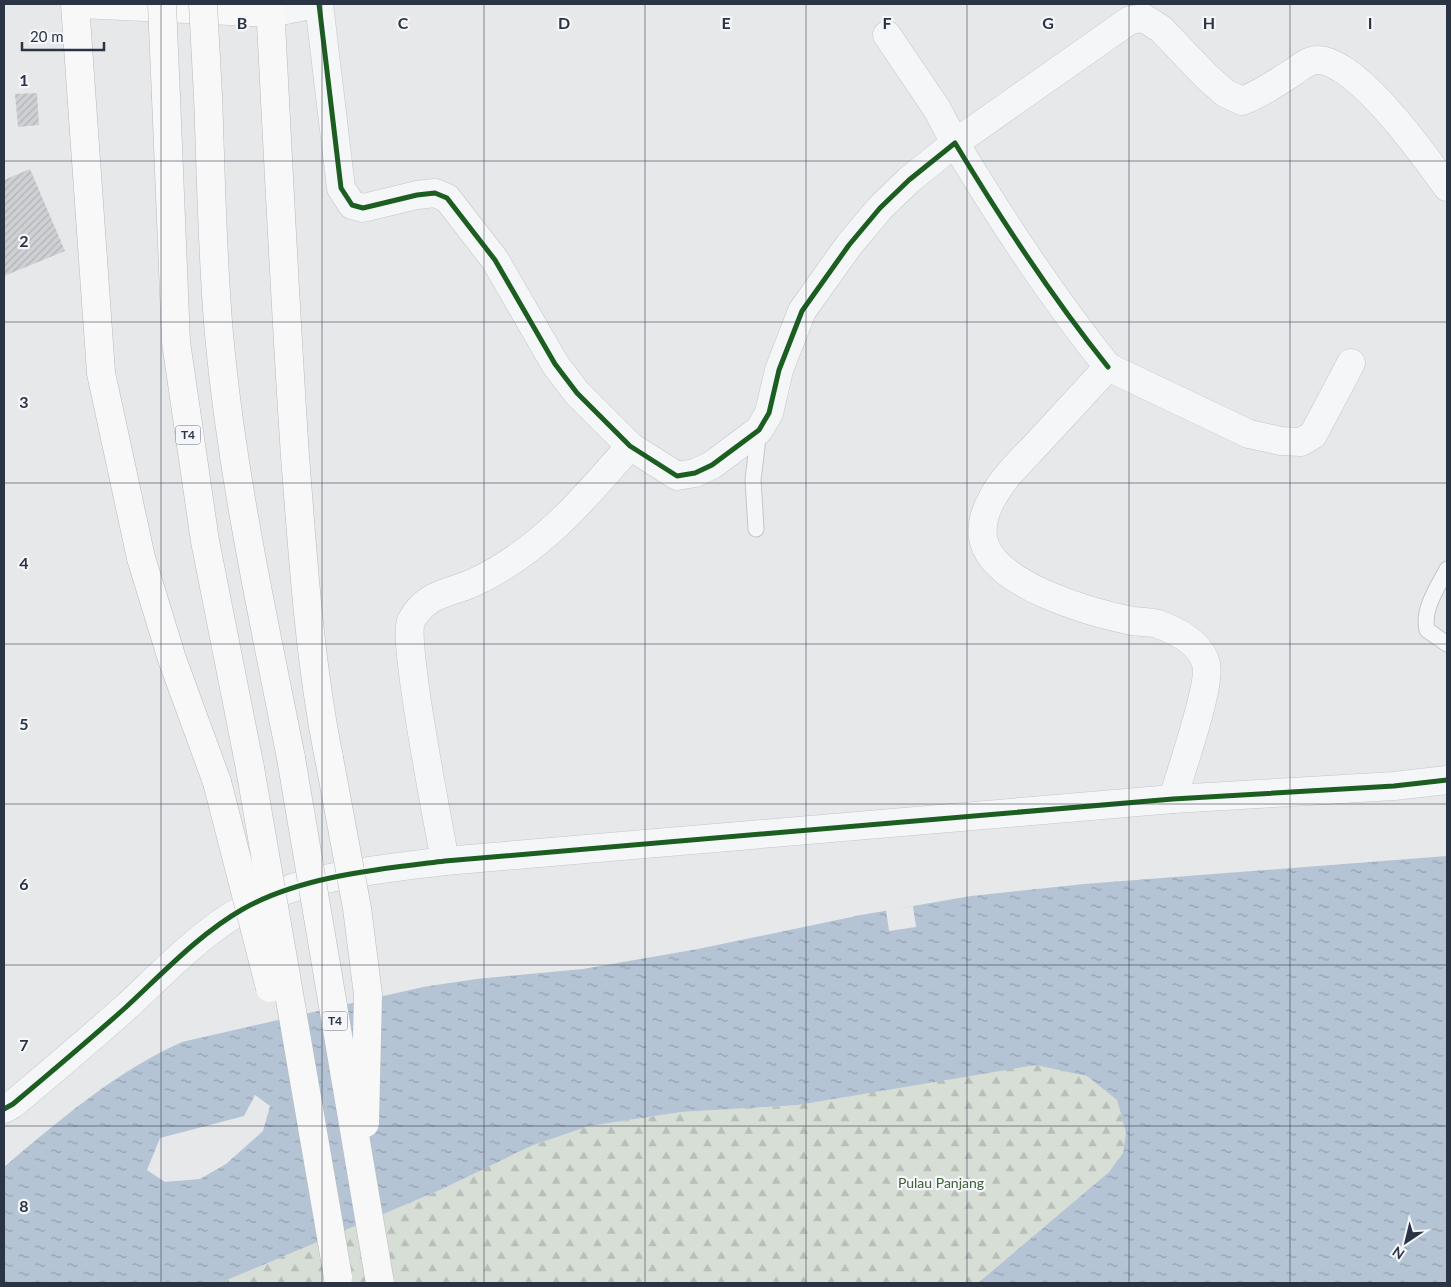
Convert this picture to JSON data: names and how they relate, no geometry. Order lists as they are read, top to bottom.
{
  "streets": {
    "main road": ["T4"]
  },
  "parks": ["Pulau Panjang"],
  "scale_bar": "20 m",
  "north": "bottom left",
  "grid": {
    "columns": [
      "B",
      "C",
      "D",
      "E",
      "F",
      "G",
      "H",
      "I"
    ],
    "rows": [
      "1",
      "2",
      "3",
      "4",
      "5",
      "6",
      "7",
      "8"
    ]
  }
}
